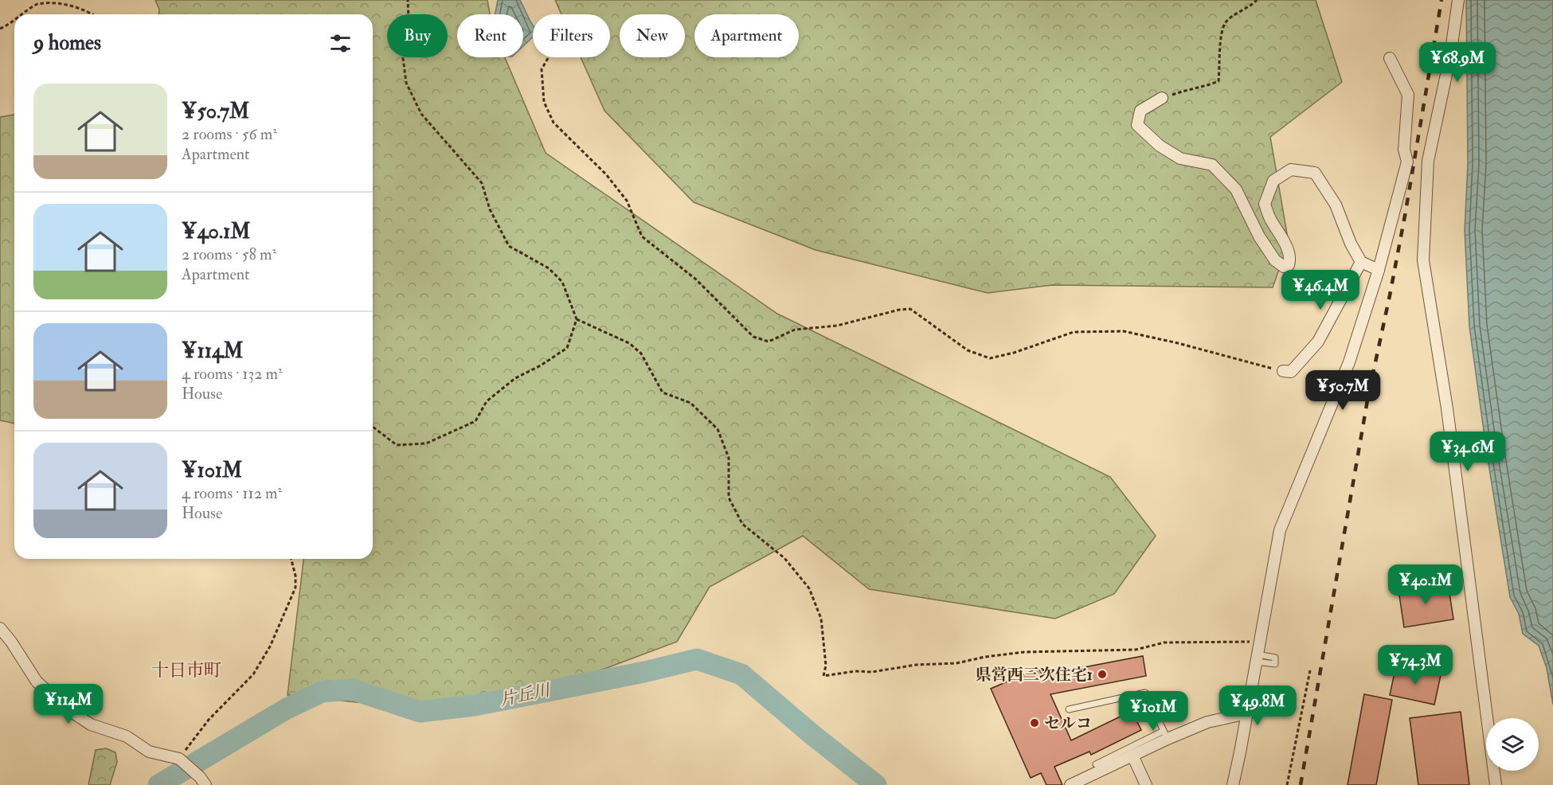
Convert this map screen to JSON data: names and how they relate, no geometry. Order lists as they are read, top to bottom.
{
  "districts": ["十日市町"],
  "water": ["片丘川"],
  "places": ["県営西三次住宅1", "セルコ"],
  "page": {
    "chip": [
      "Buy",
      "Rent",
      "Filters",
      "New",
      "Apartment"
    ],
    "heading": "9 homes",
    "price": [
      "¥68.9M",
      "¥46.4M",
      "¥50.7M",
      "¥34.6M",
      "¥40.1M",
      "¥74.3M",
      "¥114M",
      "¥49.8M",
      "¥101M"
    ],
    "list": [
      {
        "name": "¥50.7M",
        "note": "2 rooms · 56 m² · Apartment"
      },
      {
        "name": "¥40.1M",
        "note": "2 rooms · 58 m² · Apartment"
      },
      {
        "name": "¥114M",
        "note": "4 rooms · 132 m² · House"
      },
      {
        "name": "¥101M",
        "note": "4 rooms · 112 m² · House"
      }
    ]
  }
}
